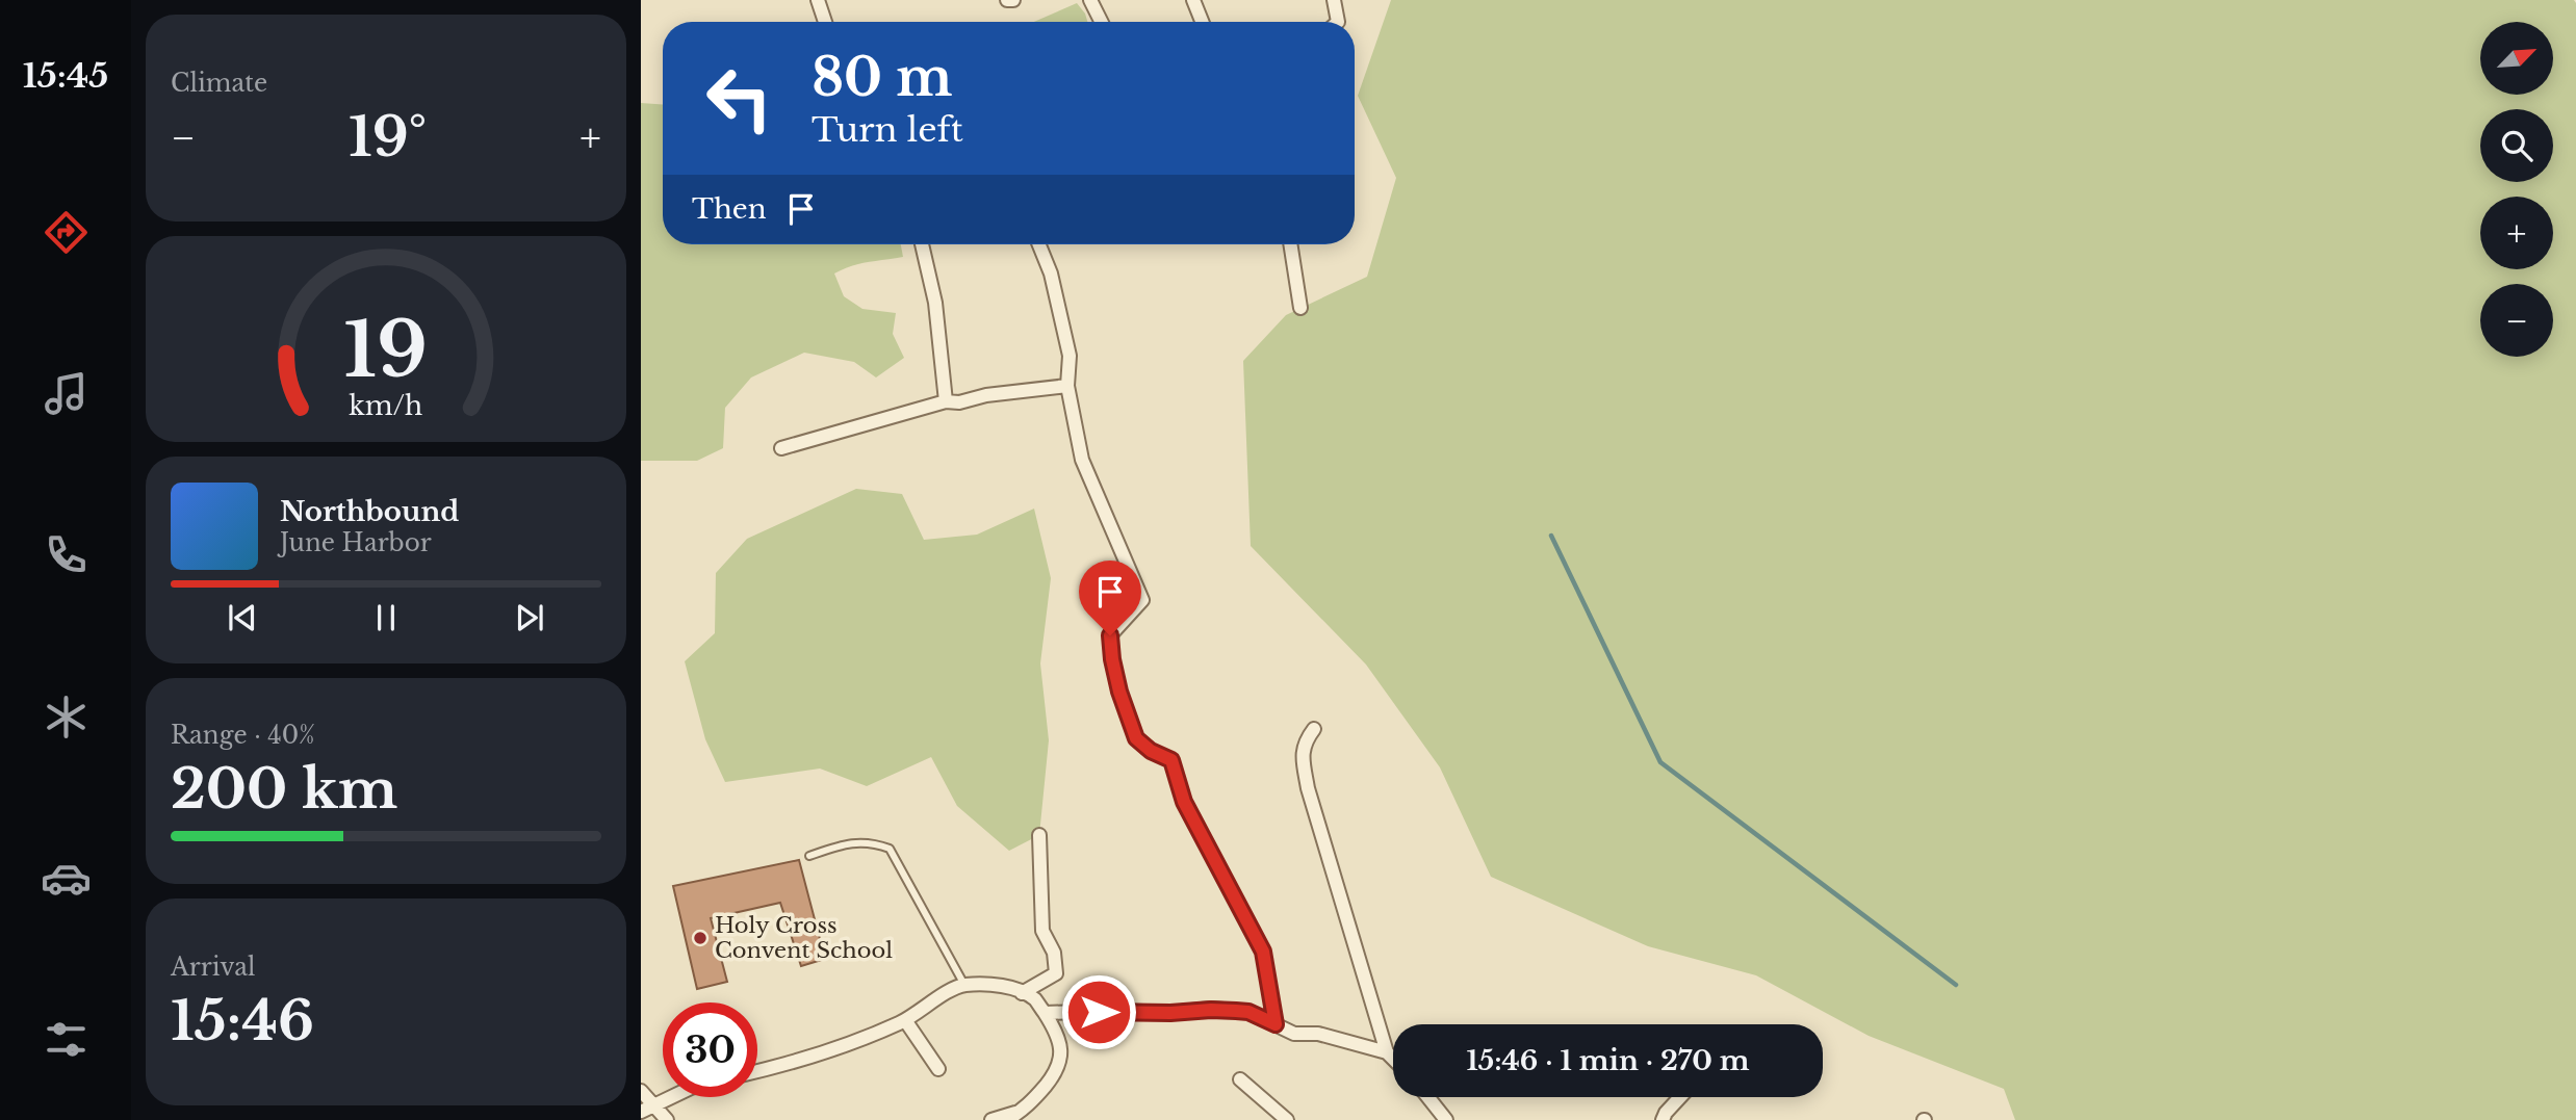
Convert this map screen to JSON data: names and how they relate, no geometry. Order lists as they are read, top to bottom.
{
  "places": ["Holy Cross Convent School"],
  "north": "top right",
  "page": {
    "tabs": "15:45",
    "tile": [
      "Climate",
      ["Range · 40%", "200 km"],
      ["Arrival", "15:46"]
    ],
    "map_buttons": ["+", "−"],
    "turn": ["80 m", "Turn left"],
    "heat": ["−", "19°", "+"],
    "then": "Then",
    "song": ["Northbound", "June Harbor"],
    "limit": "30",
    "trip": "15:46 · 1 min · 270 m",
    "gauge": ["19", "km/h"]
  }
}
